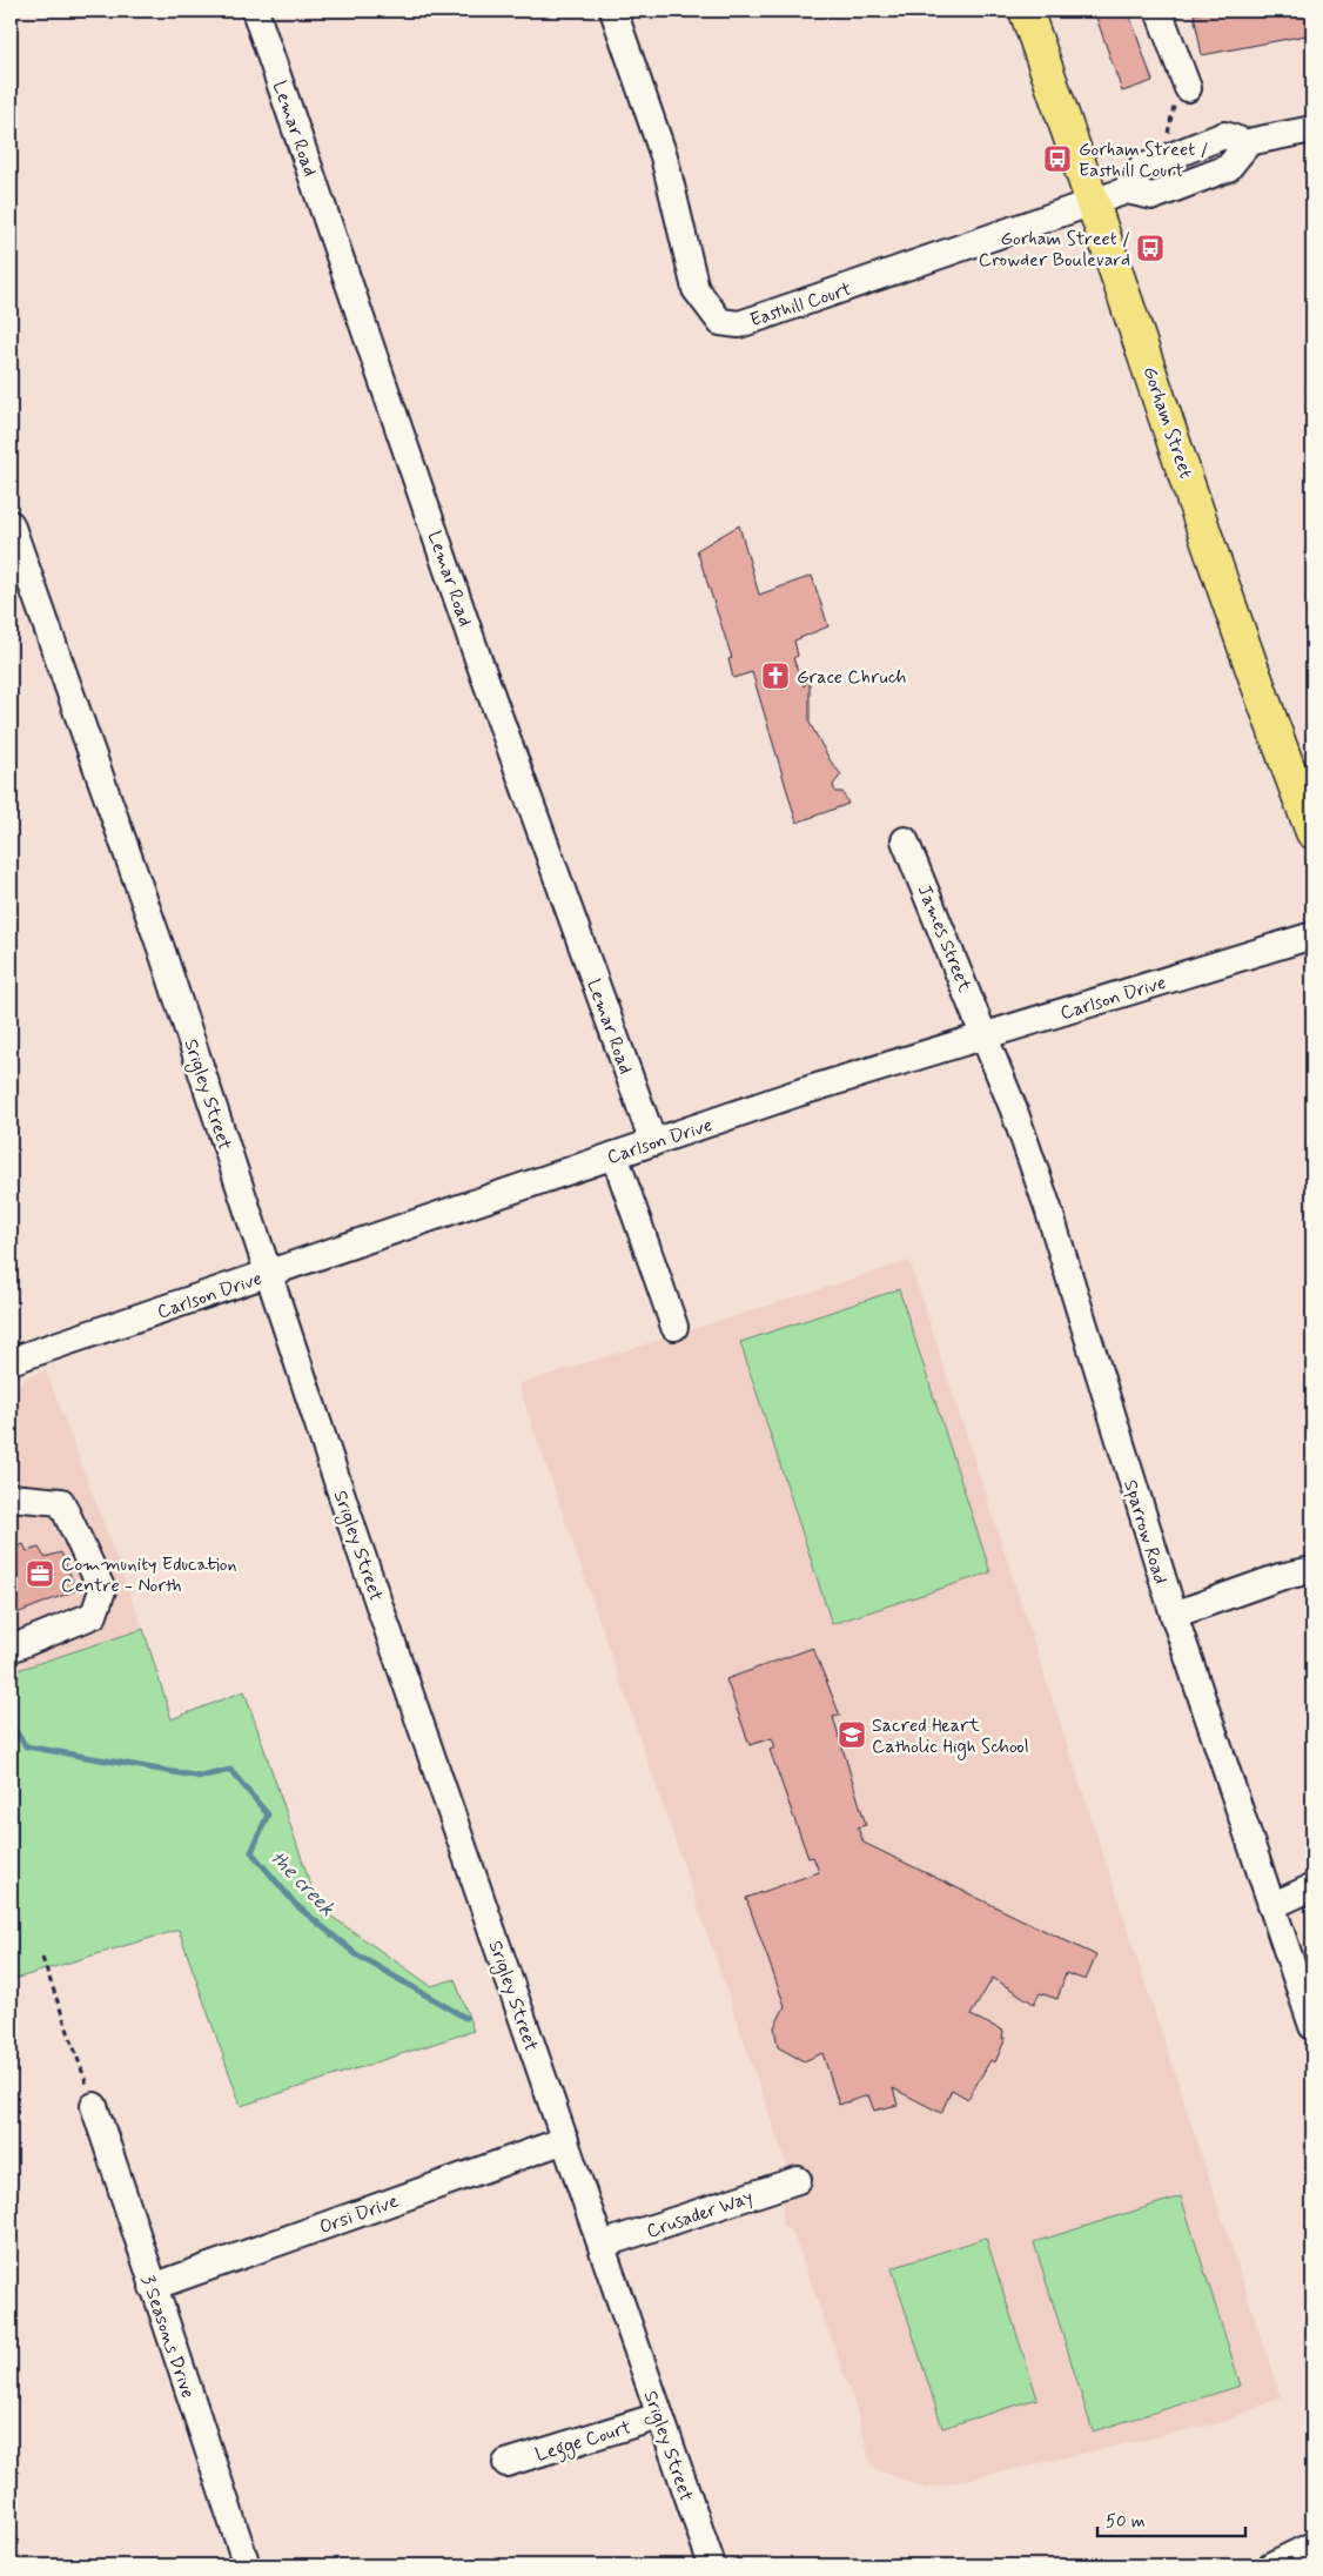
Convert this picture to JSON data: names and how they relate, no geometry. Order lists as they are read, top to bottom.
{
  "streets": {
    "main road": ["Gorham Street"],
    "street": [
      "Lemar Road",
      "Easthill Court",
      "James Street",
      "Carlson Drive",
      "Srigley Street",
      "Sparrow Road",
      "Orsi Drive",
      "Crusader Way",
      "3 Seasons Drive",
      "Legge Court"
    ]
  },
  "crossings": [
    ["Lemar Road", "Carlson Drive"],
    ["Easthill Court", "Gorham Street"],
    ["James Street", "Carlson Drive"],
    ["James Street", "Sparrow Road"],
    ["Carlson Drive", "Srigley Street"],
    ["Carlson Drive", "Sparrow Road"],
    ["Srigley Street", "Orsi Drive"],
    ["Srigley Street", "Crusader Way"],
    ["Srigley Street", "Legge Court"],
    ["Orsi Drive", "3 Seasons Drive"]
  ],
  "water": ["the creek"],
  "places": {
    "bus stop": ["Gorham Street / Easthill Court", "Gorham Street / Crowder Boulevard"],
    "church": ["Grace Chruch"],
    "office": ["Community Education Centre - North"],
    "school or university": ["Sacred Heart Catholic High School"]
  },
  "scale_bar": "50 m"
}
